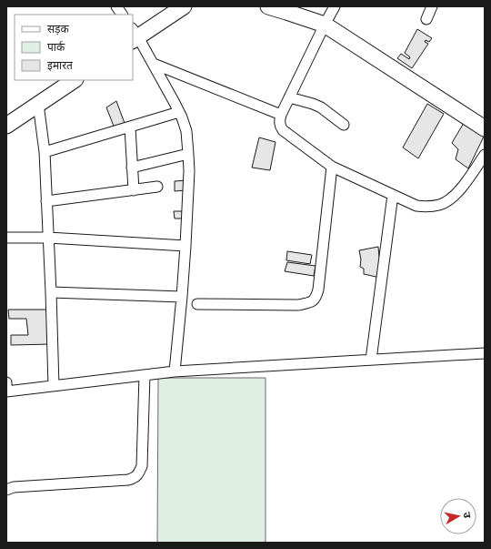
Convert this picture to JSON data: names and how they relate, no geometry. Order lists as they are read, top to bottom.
{
  "legend": ["सड़क", "पार्क", "इमारत"],
  "north": "right"
}
